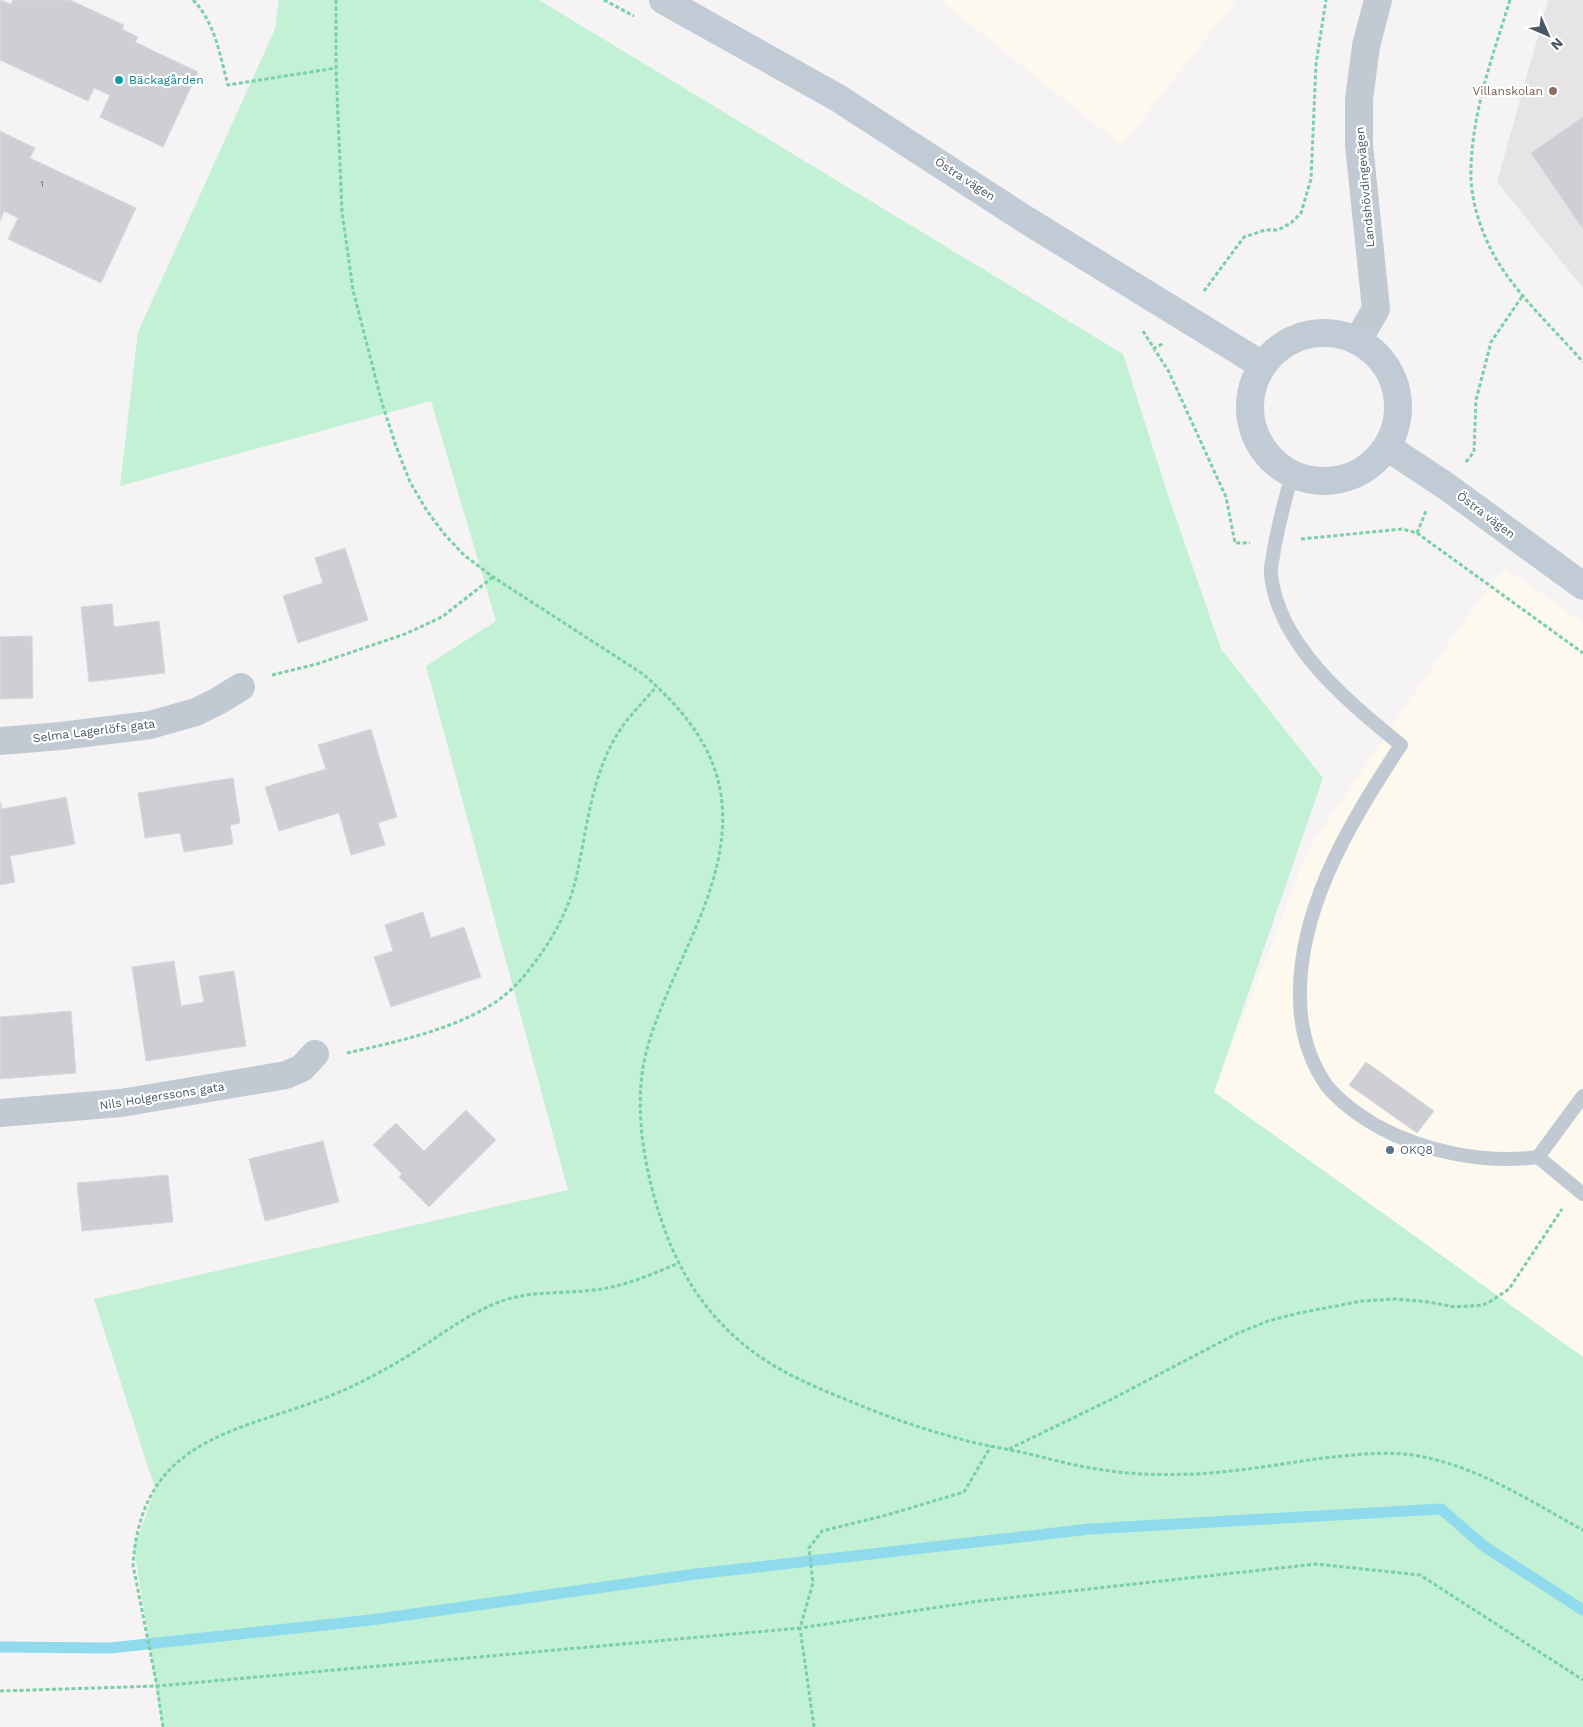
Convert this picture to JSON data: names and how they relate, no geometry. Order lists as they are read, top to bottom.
{
  "streets": {
    "main road": ["Östra vägen"],
    "street": ["Landshövdingevägen", "Selma Lagerlöfs gata", "Nils Holgerssons gata"]
  },
  "crossings": [
    ["Östra vägen", "Landshövdingevägen"]
  ],
  "places": ["Bäckagården", "Villanskolan", "OKQ8"],
  "house_numbers": ["1"],
  "north": "bottom right"
}
